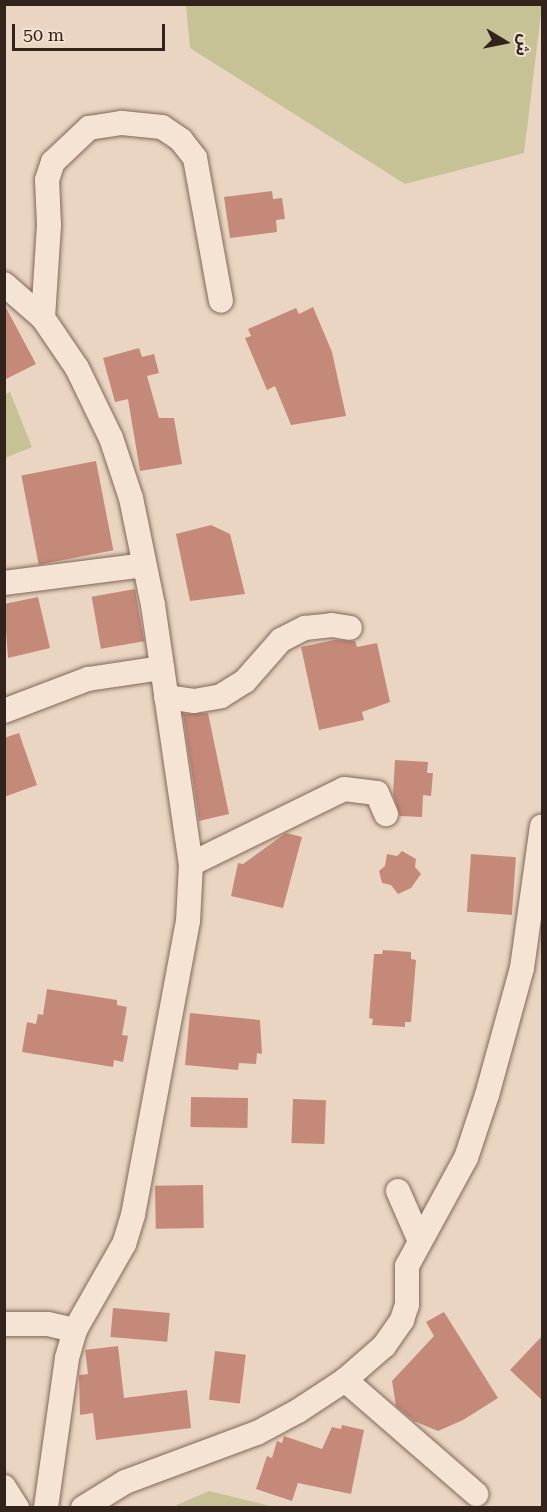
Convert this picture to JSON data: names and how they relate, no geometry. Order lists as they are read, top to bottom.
{
  "scale_bar": "50 m",
  "north": "right"
}
